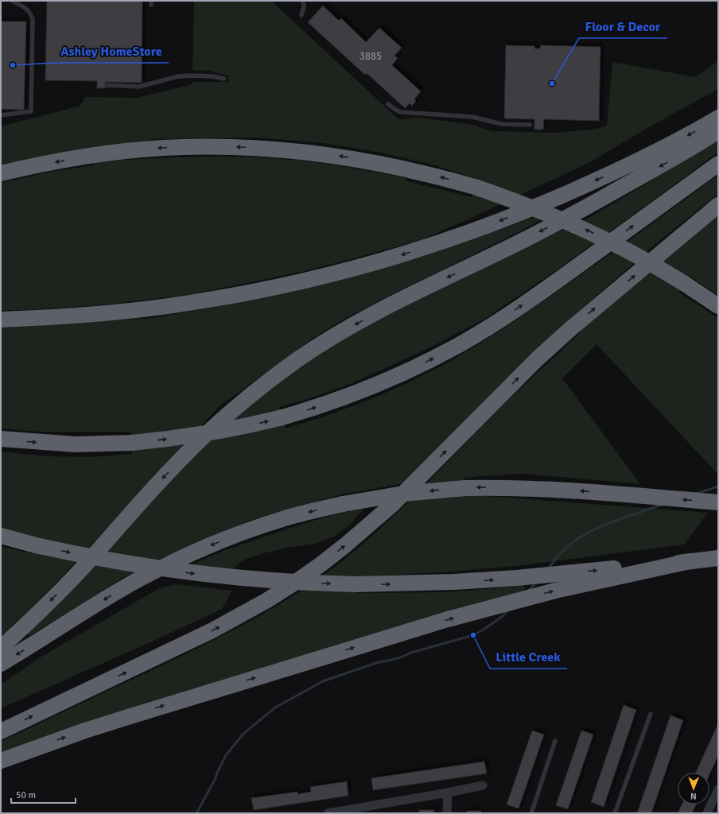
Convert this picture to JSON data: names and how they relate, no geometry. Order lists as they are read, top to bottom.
{
  "places": ["Ashley HomeStore", "Floor & Decor", "Little Creek"],
  "house_numbers": ["3885"],
  "scale_bar": "50 m",
  "north": "bottom"
}
